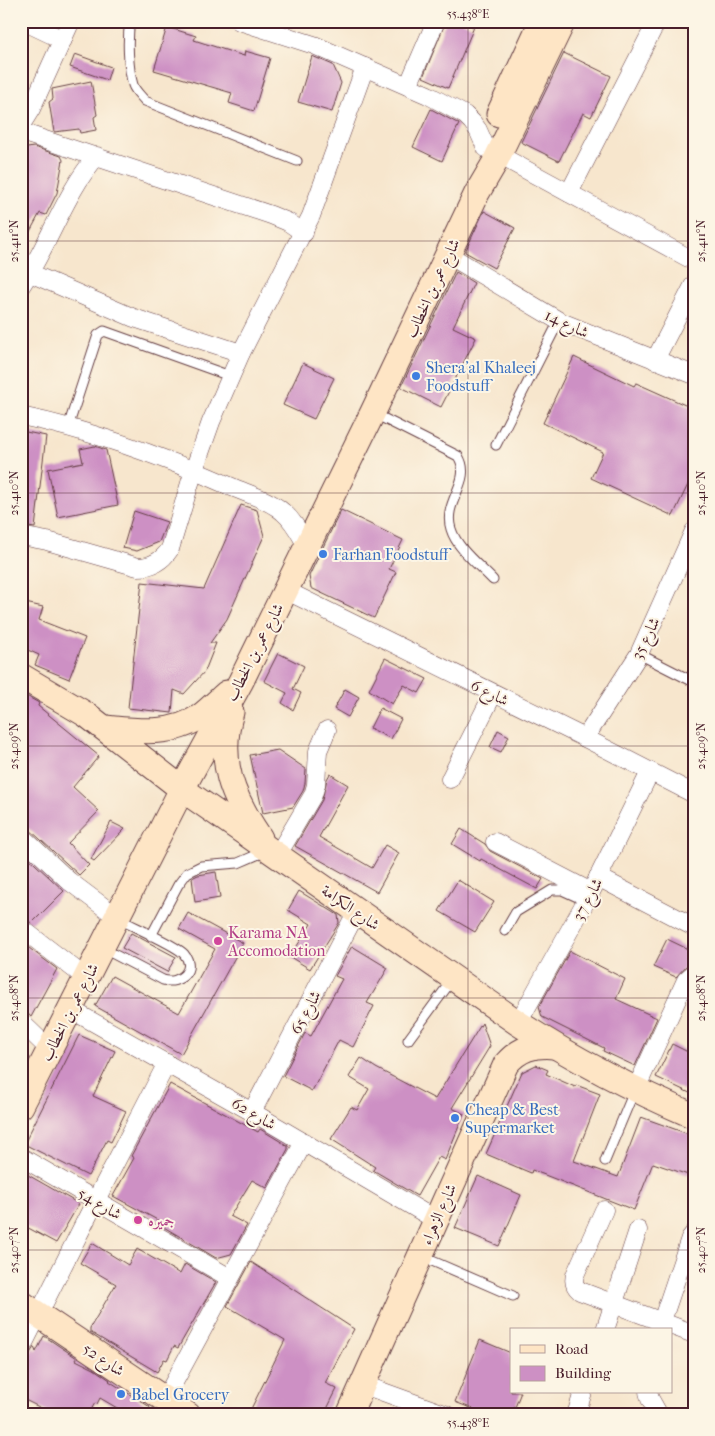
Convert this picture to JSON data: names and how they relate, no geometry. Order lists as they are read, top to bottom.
{
  "streets": {
    "main road": [
      "شارع عمر بن الخطاب",
      "شارع الكرامة",
      "شارع الزهراء",
      "شارع 52"
    ],
    "street": [
      "شارع 14",
      "شارع 35",
      "شارع 6",
      "شارع 37",
      "شارع 65",
      "شارع 62",
      "شارع 54"
    ]
  },
  "crossings": [
    ["شارع عمر بن الخطاب", "شارع 14"],
    ["شارع عمر بن الخطاب", "شارع 6"],
    ["شارع عمر بن الخطاب", "شارع الكرامة"],
    ["شارع عمر بن الخطاب", "شارع 62"],
    ["شارع 35", "شارع 6"],
    ["شارع 6", "شارع 37"],
    ["شارع 37", "شارع الكرامة"],
    ["شارع الكرامة", "شارع 65"],
    ["شارع الكرامة", "شارع الزهراء"],
    ["شارع 65", "شارع 62"],
    ["شارع 62", "شارع الزهراء"]
  ],
  "places": [
    "Shera'al Khaleej Foodstuff",
    "Farhan Foodstuff",
    "Karama NA Accomodation",
    "Cheap & Best Supermarket",
    "جميره",
    "Babel Grocery"
  ],
  "legend": ["Road", "Building"],
  "coordinates": [
    "55.438°E",
    "25.411°N",
    "25.410°N",
    "25.409°N",
    "25.408°N",
    "25.407°N"
  ]
}
